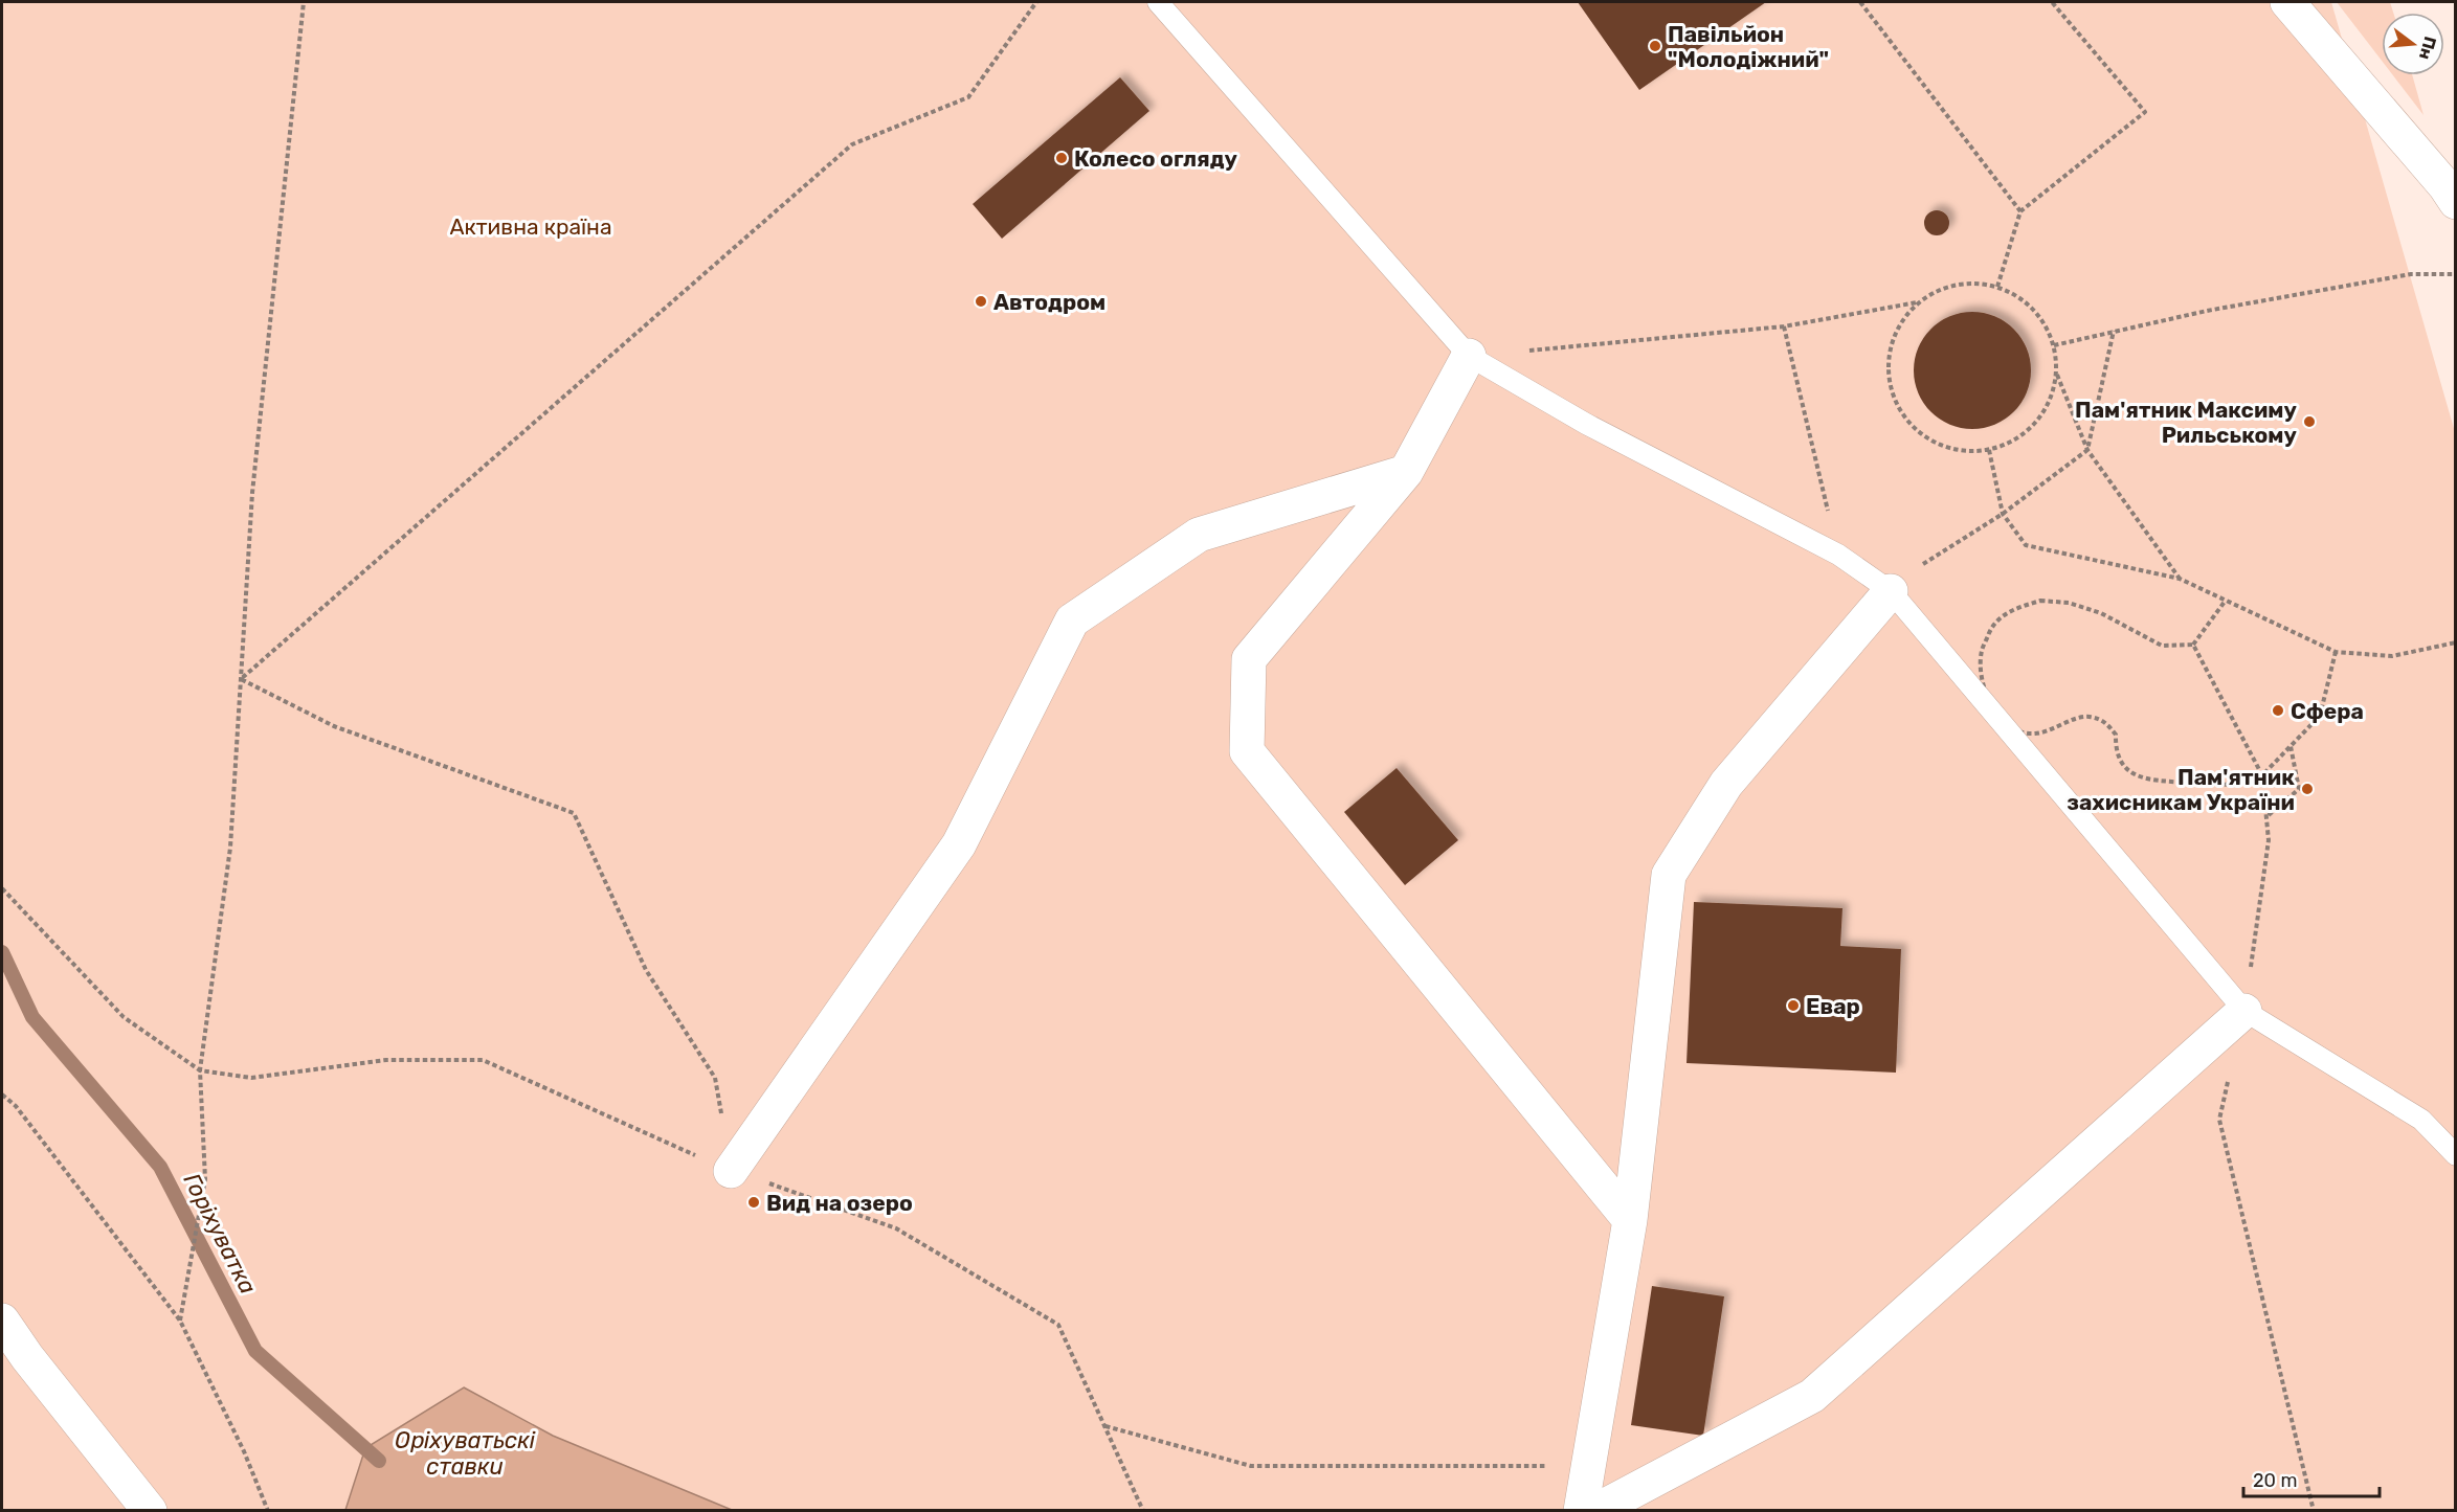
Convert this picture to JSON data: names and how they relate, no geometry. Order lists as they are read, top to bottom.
{
  "water": ["Горіхуватка", "Оріхуватьскі ставки"],
  "parks": ["Активна країна"],
  "places": [
    "Павільйон \"Молодіжний\"",
    "Колесо огляду",
    "Автодром",
    "Пам'ятник Максиму Рильському",
    "Сфера",
    "Пам'ятник захисникам України",
    "Евар",
    "Вид на озеро"
  ],
  "scale_bar": "20 m",
  "north": "right"
}
